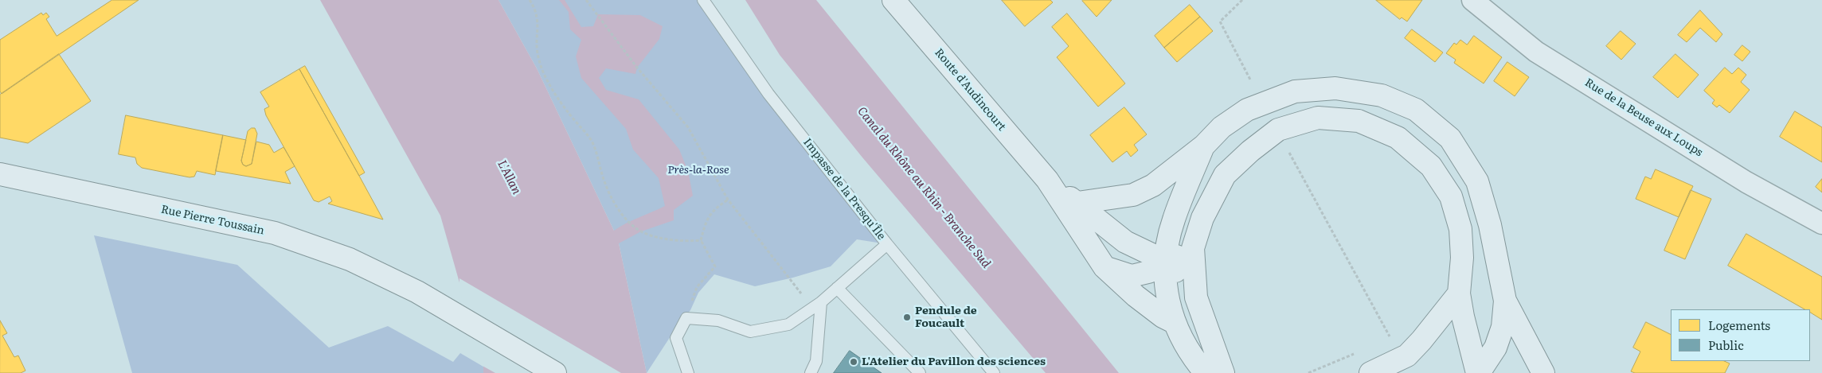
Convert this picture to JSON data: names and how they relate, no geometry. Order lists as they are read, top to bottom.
{
  "streets": {
    "main road": ["Route d'Audincourt", "Rue Pierre Toussain"],
    "street": ["Rue de la Beuse aux Loups"],
    "lane": ["Impasse de la Presqu'Île"]
  },
  "water": ["L'Allan", "Canal du Rhône au Rhin - Branche Sud"],
  "parks": ["Près-la-Rose"],
  "places": ["Pendule de Foucault", "L'Atelier du Pavillon des sciences"],
  "legend": ["Logements", "Public"]
}
